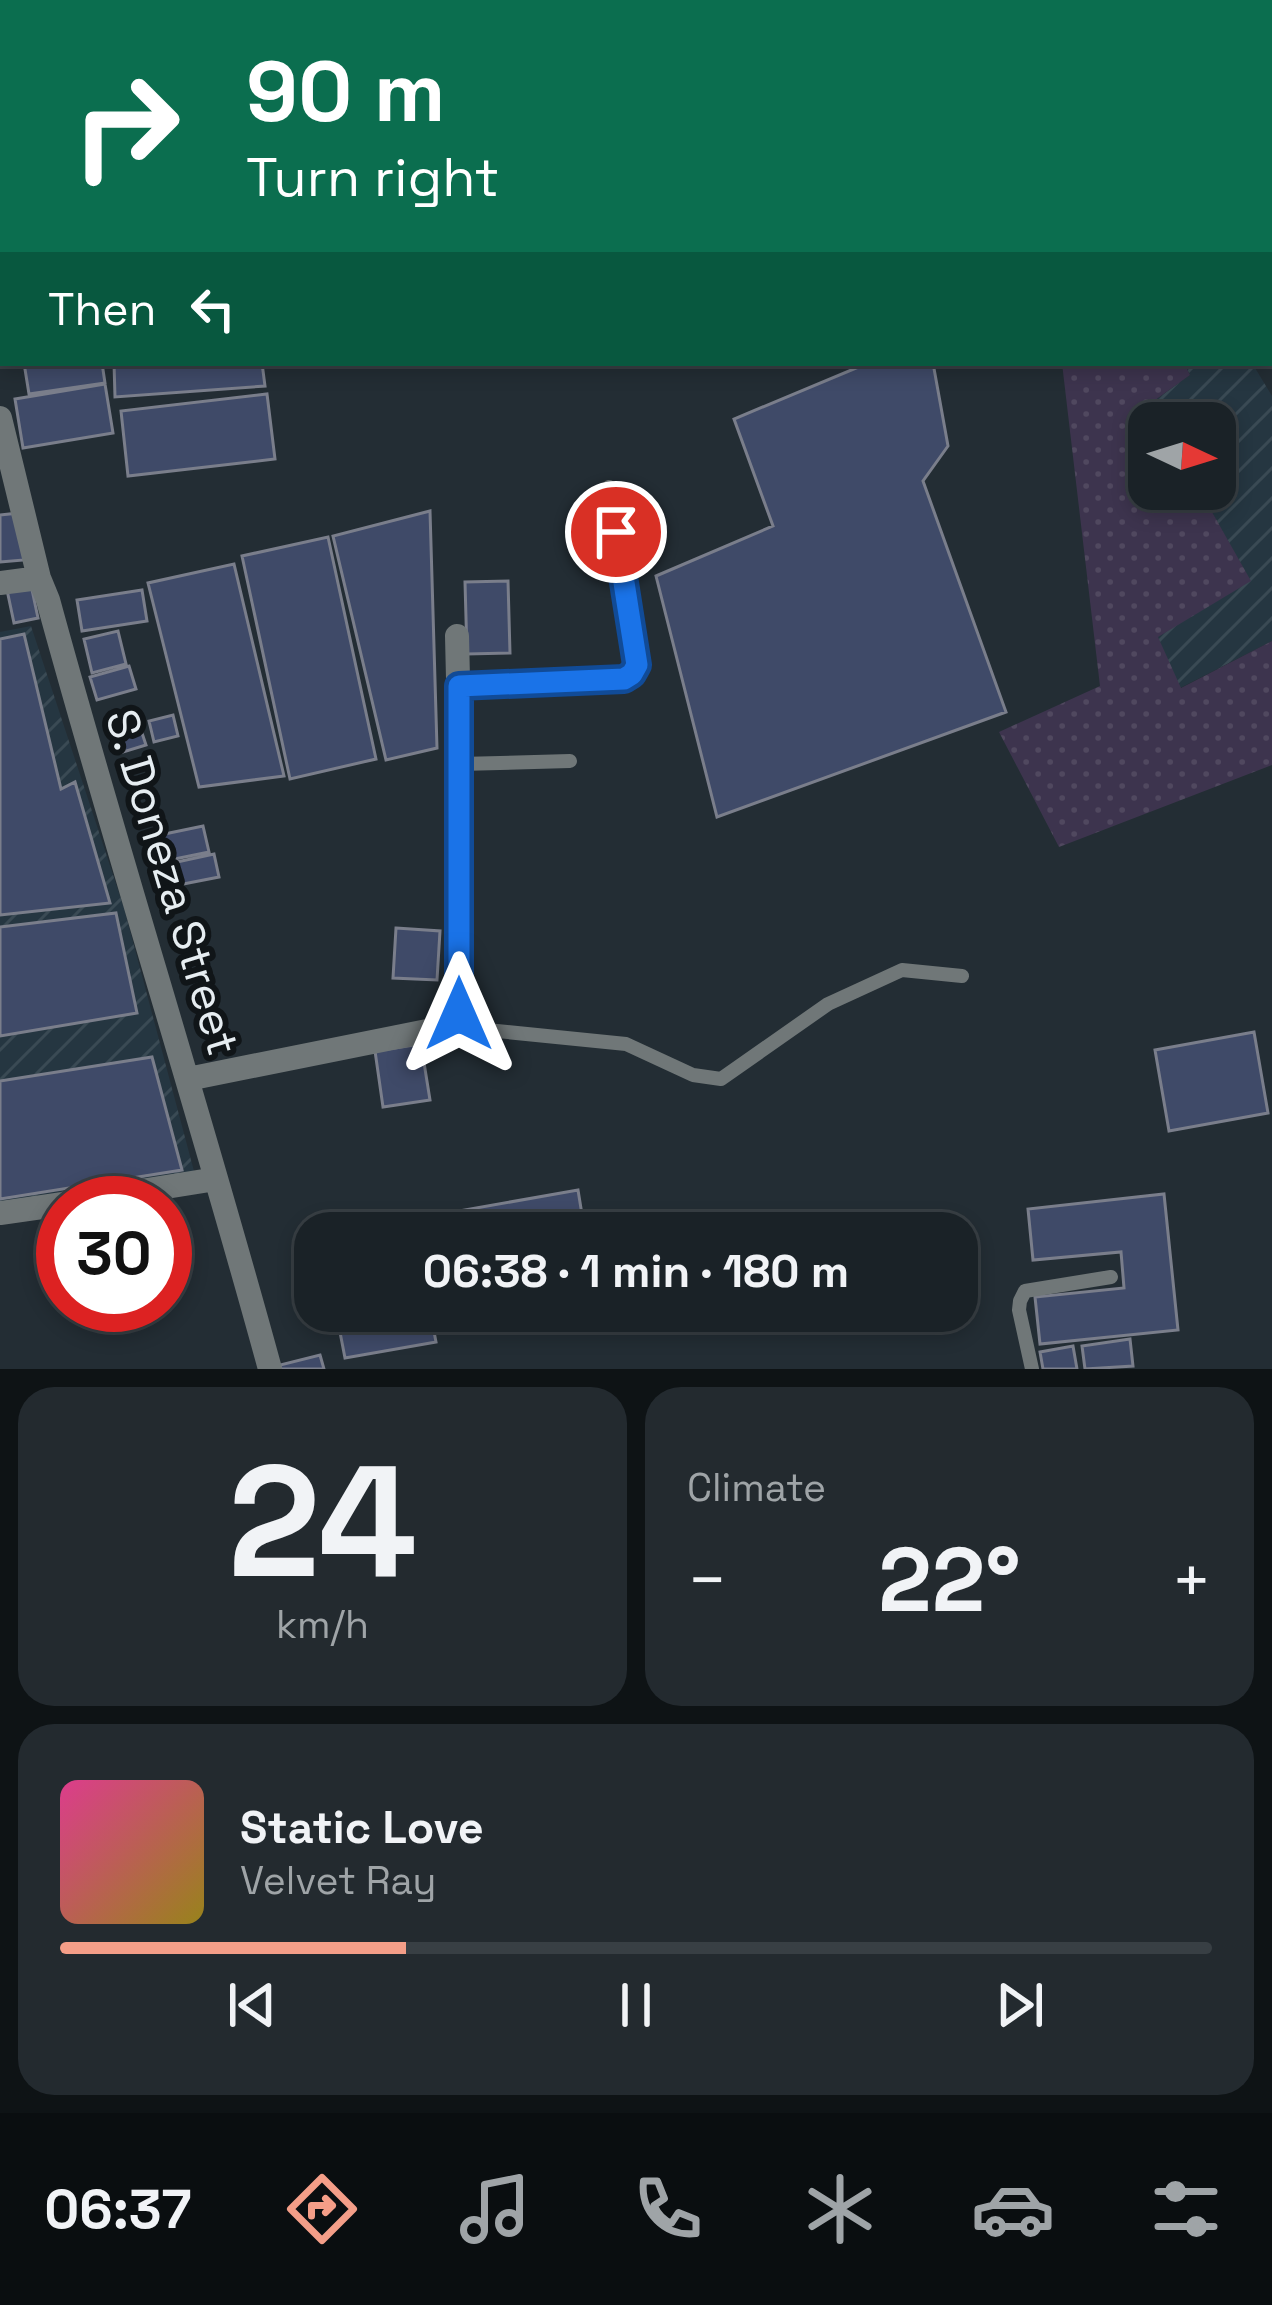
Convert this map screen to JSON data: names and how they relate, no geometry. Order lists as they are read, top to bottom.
{
  "streets": {
    "street": ["S. Doneza Street"]
  },
  "north": "right",
  "page": {
    "turn": ["90 m", "Turn right"],
    "then": "Then",
    "limit": "30",
    "trip": "06:38 · 1 min · 180 m",
    "tile": [
      ["24", "km/h"],
      "Climate"
    ],
    "heat": ["−", "22°", "+"],
    "song": ["Static Love", "Velvet Ray"],
    "tabs": "06:37"
  }
}
